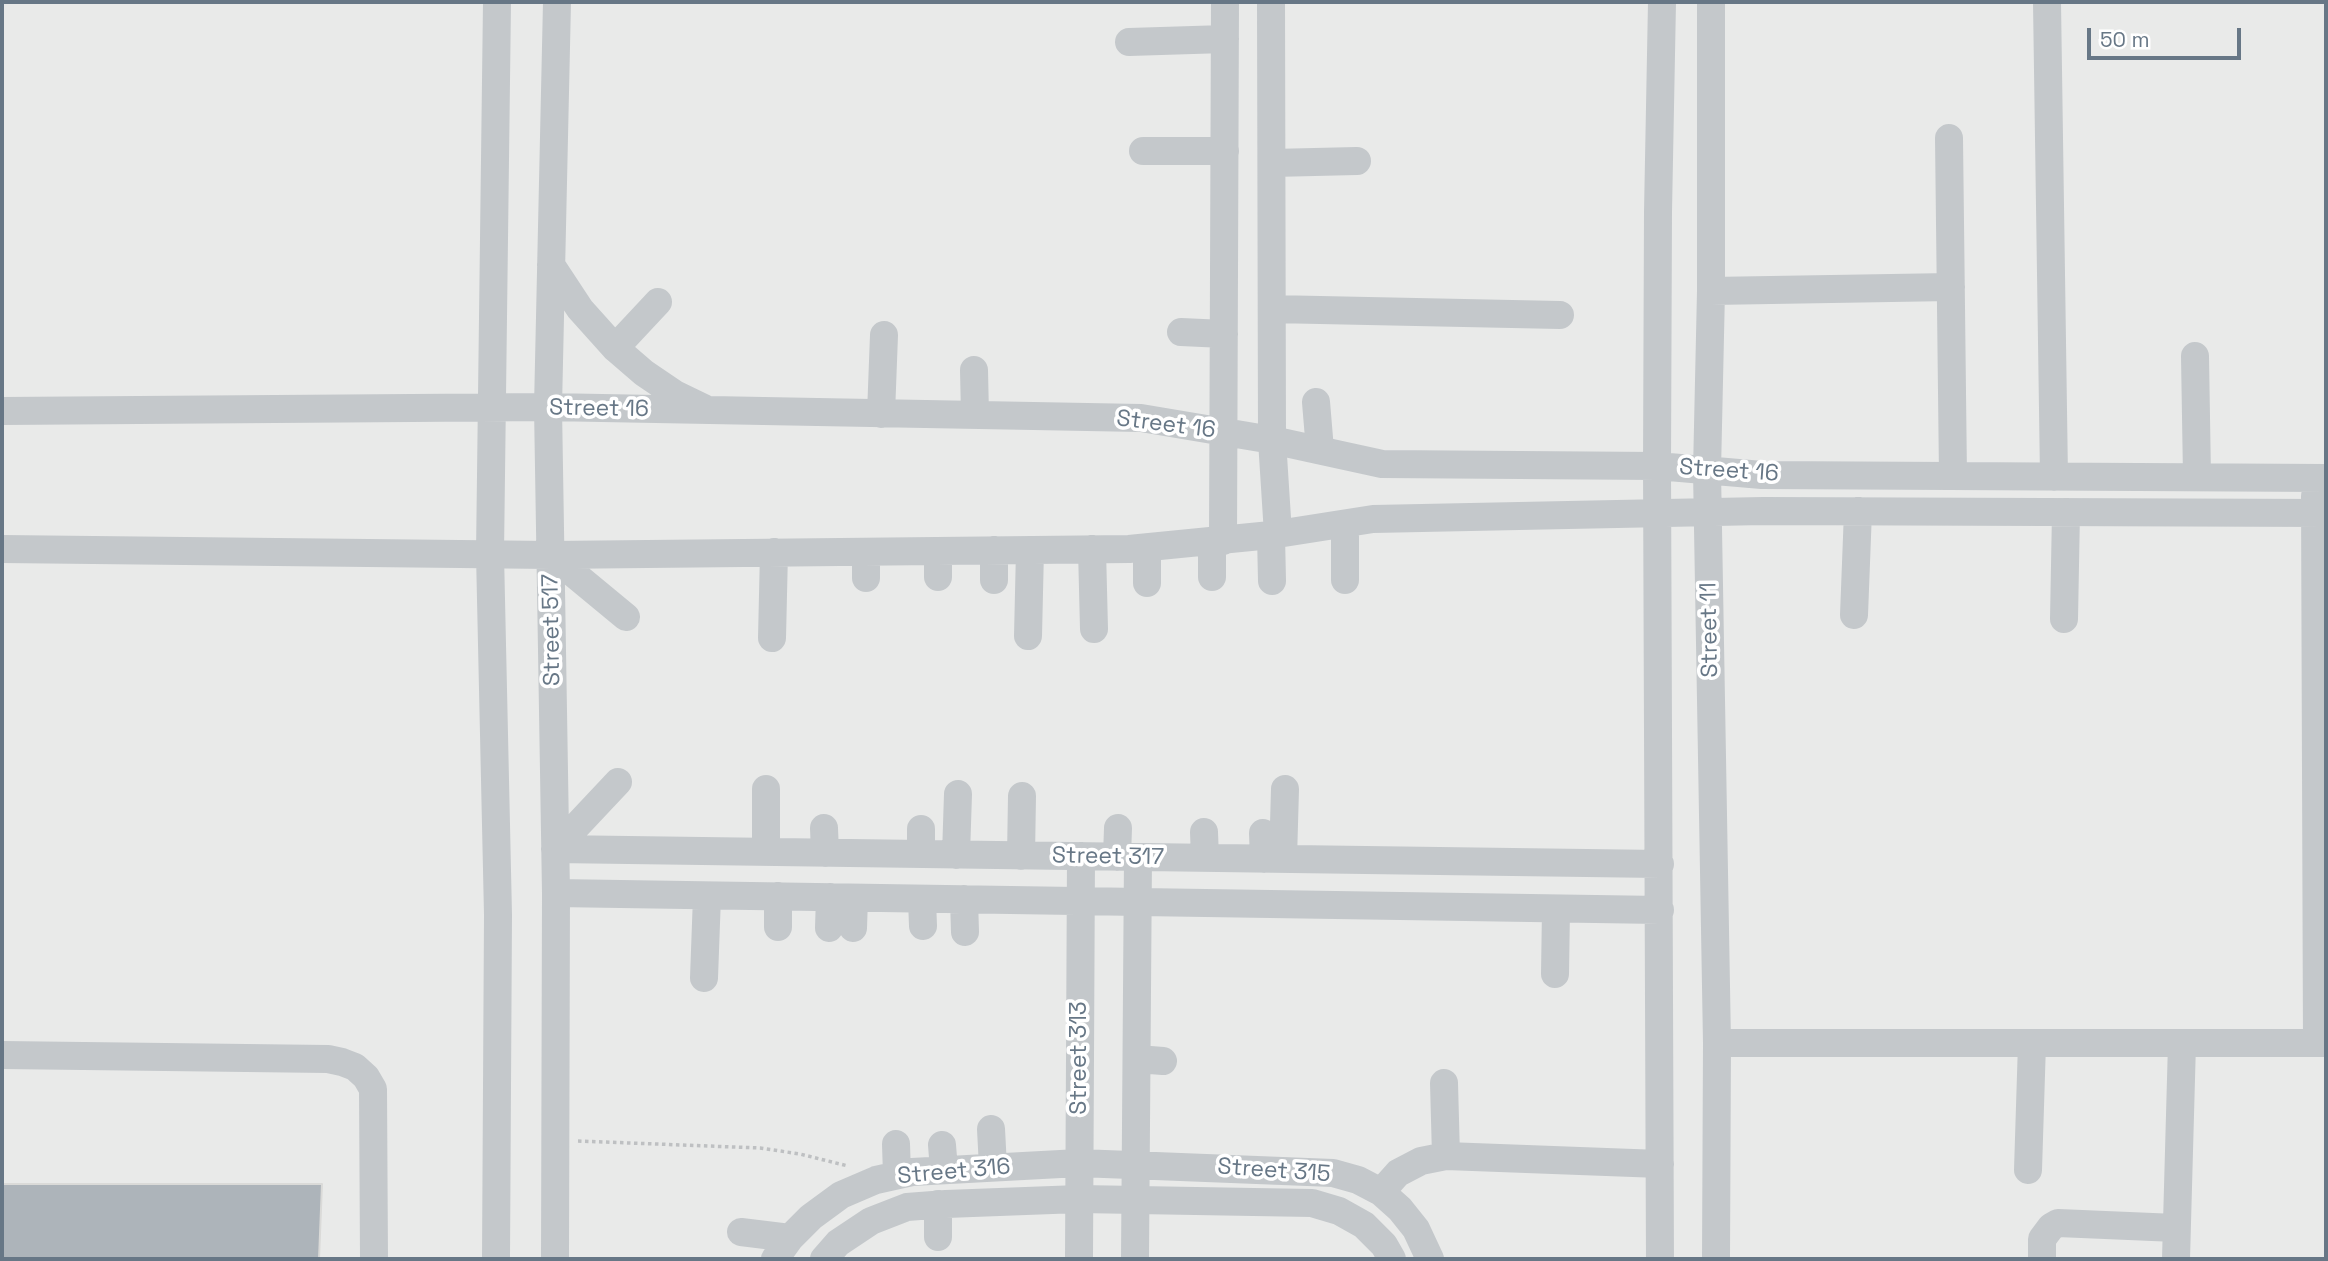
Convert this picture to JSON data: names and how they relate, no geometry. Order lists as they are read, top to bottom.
{
  "streets": {
    "street": [
      "Street 16",
      "Street 517",
      "Street 11",
      "Street 317",
      "Street 313",
      "Street 315",
      "Street 316"
    ]
  },
  "crossings": [
    ["Street 16", "Street 517"],
    ["Street 16", "Street 11"],
    ["Street 517", "Street 317"],
    ["Street 317", "Street 313"],
    ["Street 313", "Street 315"],
    ["Street 313", "Street 316"],
    ["Street 315", "Street 316"]
  ],
  "scale_bar": "50 m"
}
